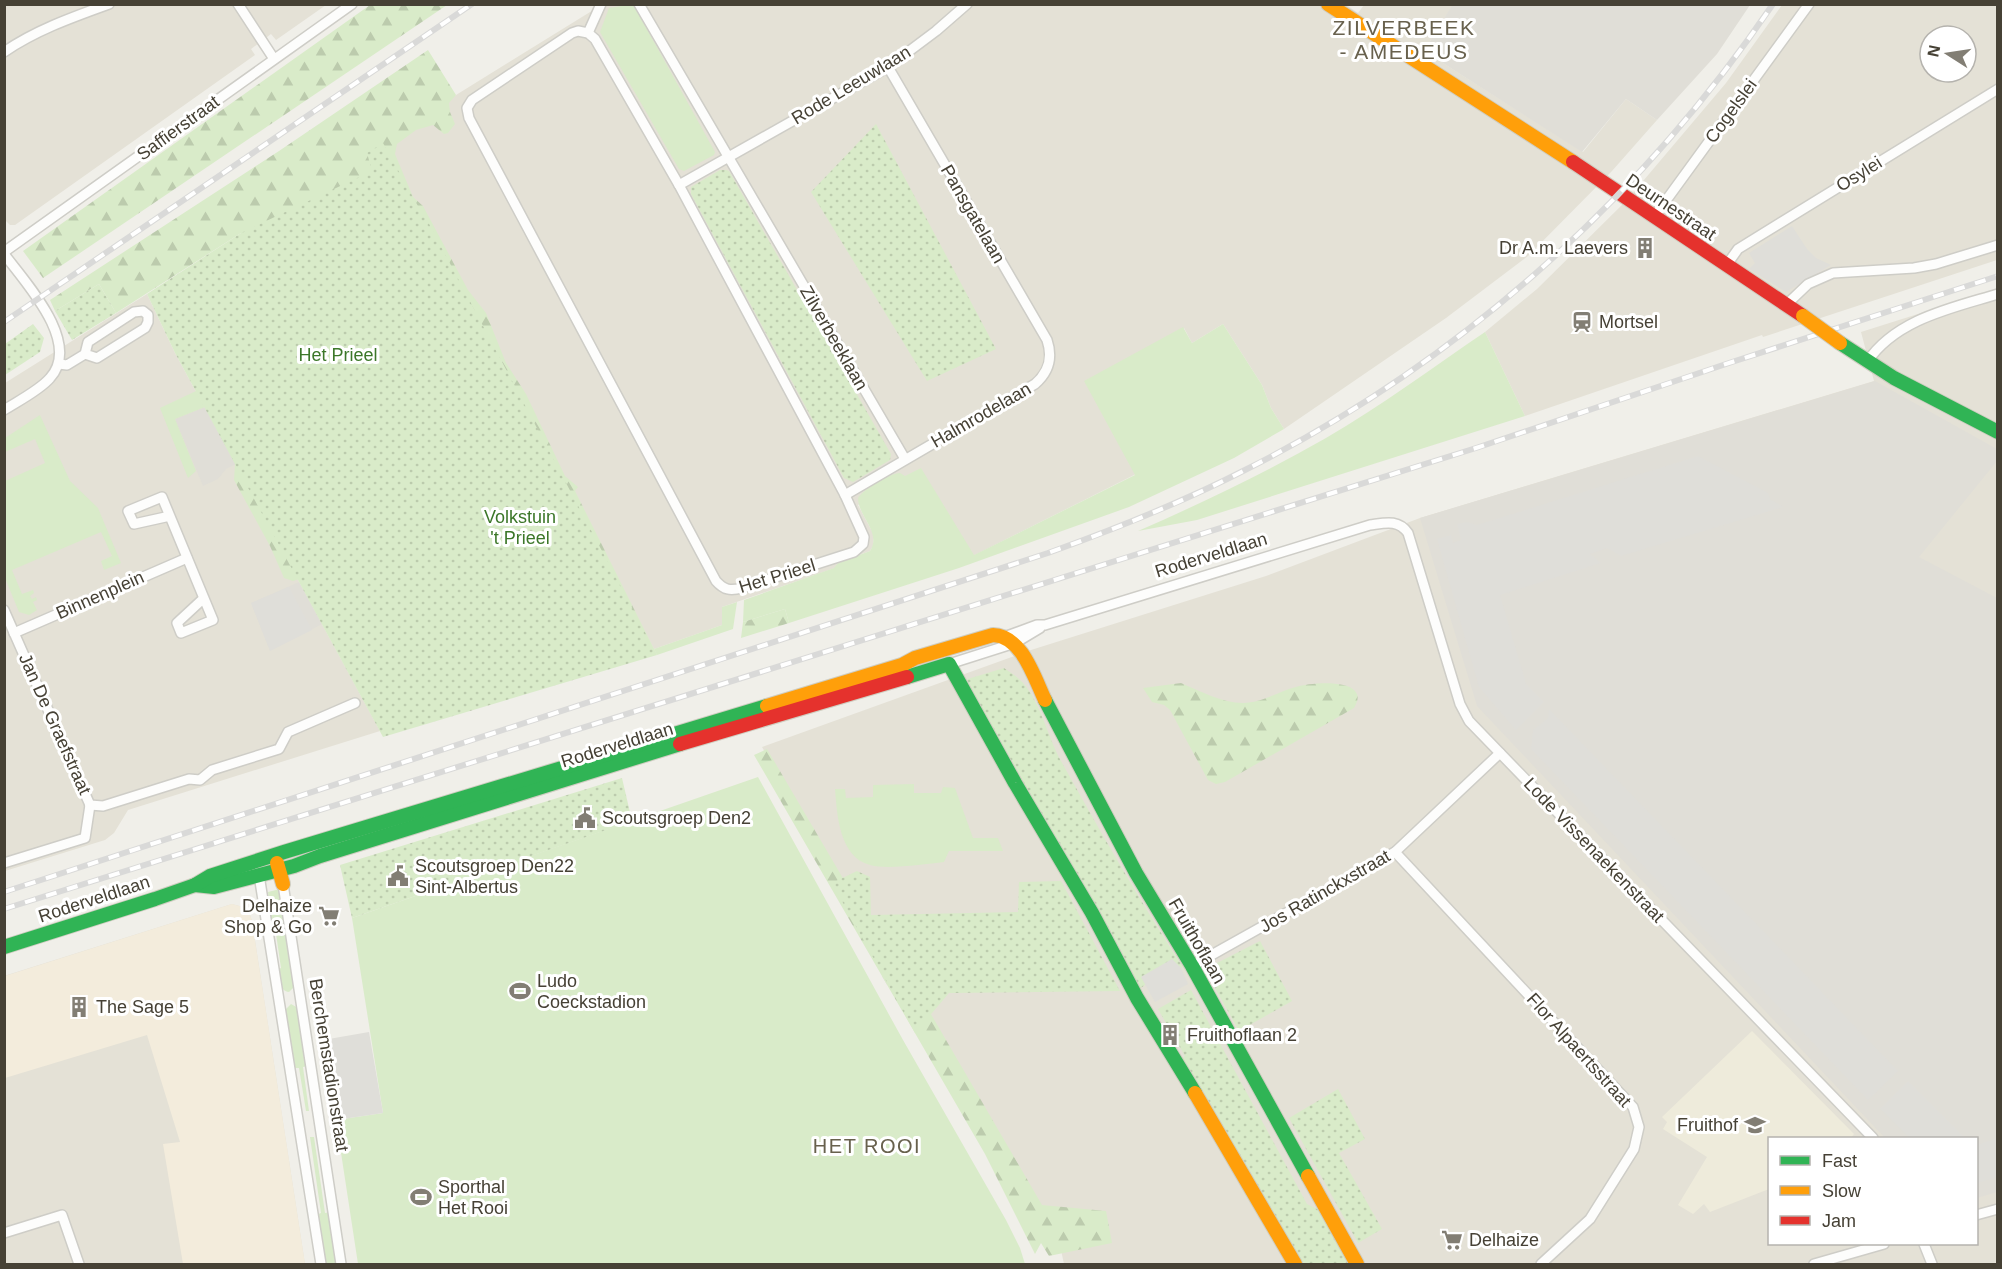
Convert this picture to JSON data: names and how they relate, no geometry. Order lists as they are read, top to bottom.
{
  "streets": {
    "street": [
      "Rode Leeuwlaan",
      "Cogelslei",
      "Saffierstraat",
      "Osylei",
      "Deurnestraat",
      "Pansgatelaan",
      "Zilverbeeklaan",
      "Halmrodelaan",
      "Roderveldlaan",
      "Het Prieel",
      "Binnenplein",
      "Jan De Graefstraat",
      "Lode Vissenaekenstraat",
      "Jos Ratinckxstraat",
      "Fruithoflaan",
      "Flor Alpaertsstraat",
      "Berchemstadionstraat"
    ]
  },
  "crossings": [
    ["Rode Leeuwlaan", "Pansgatelaan"],
    ["Rode Leeuwlaan", "Zilverbeeklaan"],
    ["Cogelslei", "Deurnestraat"],
    ["Osylei", "Deurnestraat"],
    ["Pansgatelaan", "Halmrodelaan"],
    ["Zilverbeeklaan", "Halmrodelaan"],
    ["Roderveldlaan", "Lode Vissenaekenstraat"],
    ["Roderveldlaan", "Fruithoflaan"],
    ["Roderveldlaan", "Berchemstadionstraat"],
    ["Binnenplein", "Jan De Graefstraat"],
    ["Lode Vissenaekenstraat", "Jos Ratinckxstraat"],
    ["Jos Ratinckxstraat", "Fruithoflaan"],
    ["Jos Ratinckxstraat", "Flor Alpaertsstraat"]
  ],
  "districts": ["ZILVERBEEK - AMEDEUS", "HET ROOI"],
  "parks": ["Het Prieel", "Volkstuin 't Prieel"],
  "places": {
    "building": ["Dr A.m. Laevers", "The Sage 5", "Fruithoflaan 2"],
    "station": ["Mortsel"],
    "public building": ["Scoutsgroep Den2", "Scoutsgroep Den22 Sint-Albertus"],
    "supermarket": ["Delhaize Shop & Go", "Delhaize"],
    "sports": ["Ludo Coeckstadion", "Sporthal Het Rooi"],
    "school or university": ["Fruithof"]
  },
  "legend": ["Fast", "Slow", "Jam"],
  "north": "left"
}
